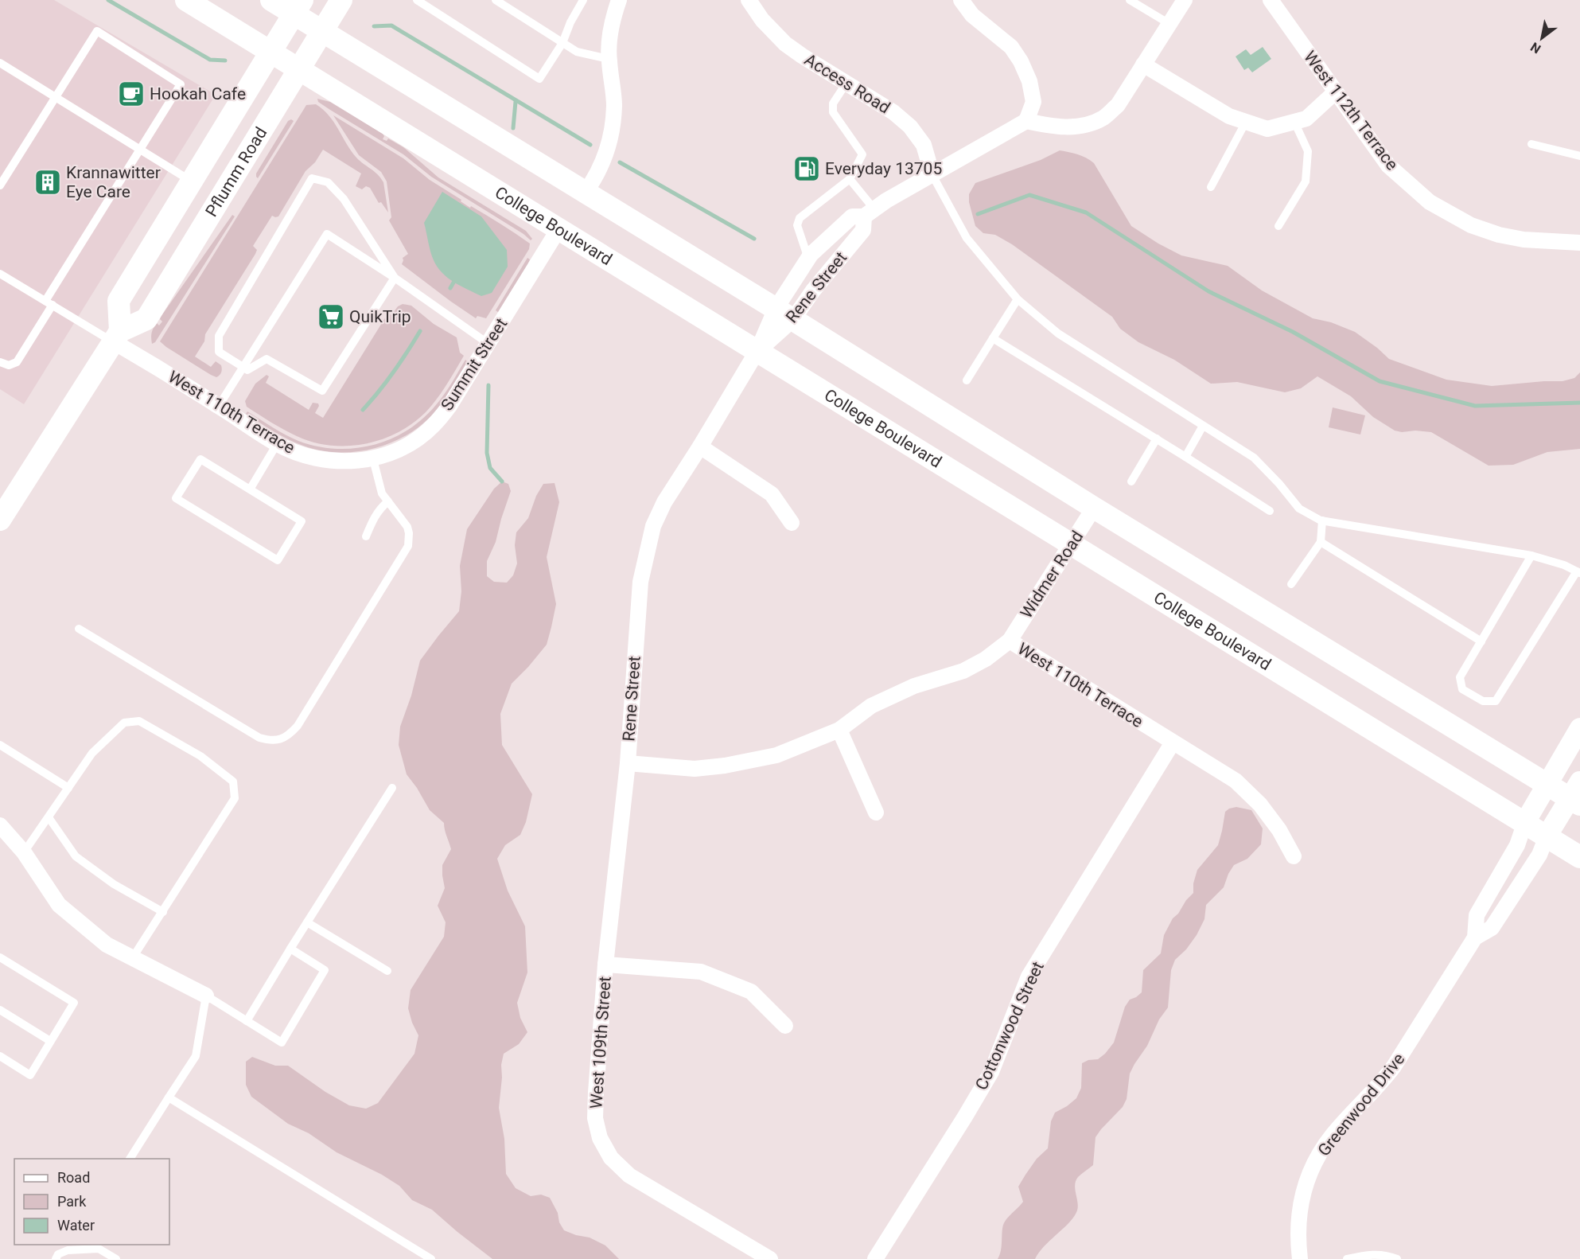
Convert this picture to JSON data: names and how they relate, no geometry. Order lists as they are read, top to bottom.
{
  "streets": {
    "main road": ["Pflumm Road", "College Boulevard"],
    "street": [
      "Access Road",
      "West 112th Terrace",
      "Rene Street",
      "Summit Street",
      "West 110th Terrace",
      "Widmer Road",
      "Cottonwood Street",
      "West 109th Street",
      "Greenwood Drive"
    ]
  },
  "crossings": [
    ["Access Road", "Rene Street"],
    ["Pflumm Road", "College Boulevard"],
    ["Pflumm Road", "West 110th Terrace"],
    ["College Boulevard", "Rene Street"],
    ["College Boulevard", "Summit Street"],
    ["College Boulevard", "Widmer Road"],
    ["College Boulevard", "Greenwood Drive"],
    ["Rene Street", "West 110th Terrace"],
    ["Rene Street", "West 109th Street"],
    ["Summit Street", "West 110th Terrace"],
    ["West 110th Terrace", "Widmer Road"],
    ["West 110th Terrace", "Cottonwood Street"]
  ],
  "places": {
    "cafe": ["Hookah Cafe"],
    "fuel station": ["Everyday 13705"],
    "building": ["Krannawitter Eye Care"],
    "supermarket": ["QuikTrip"]
  },
  "legend": ["Road", "Park", "Water"],
  "north": "bottom left"
}
